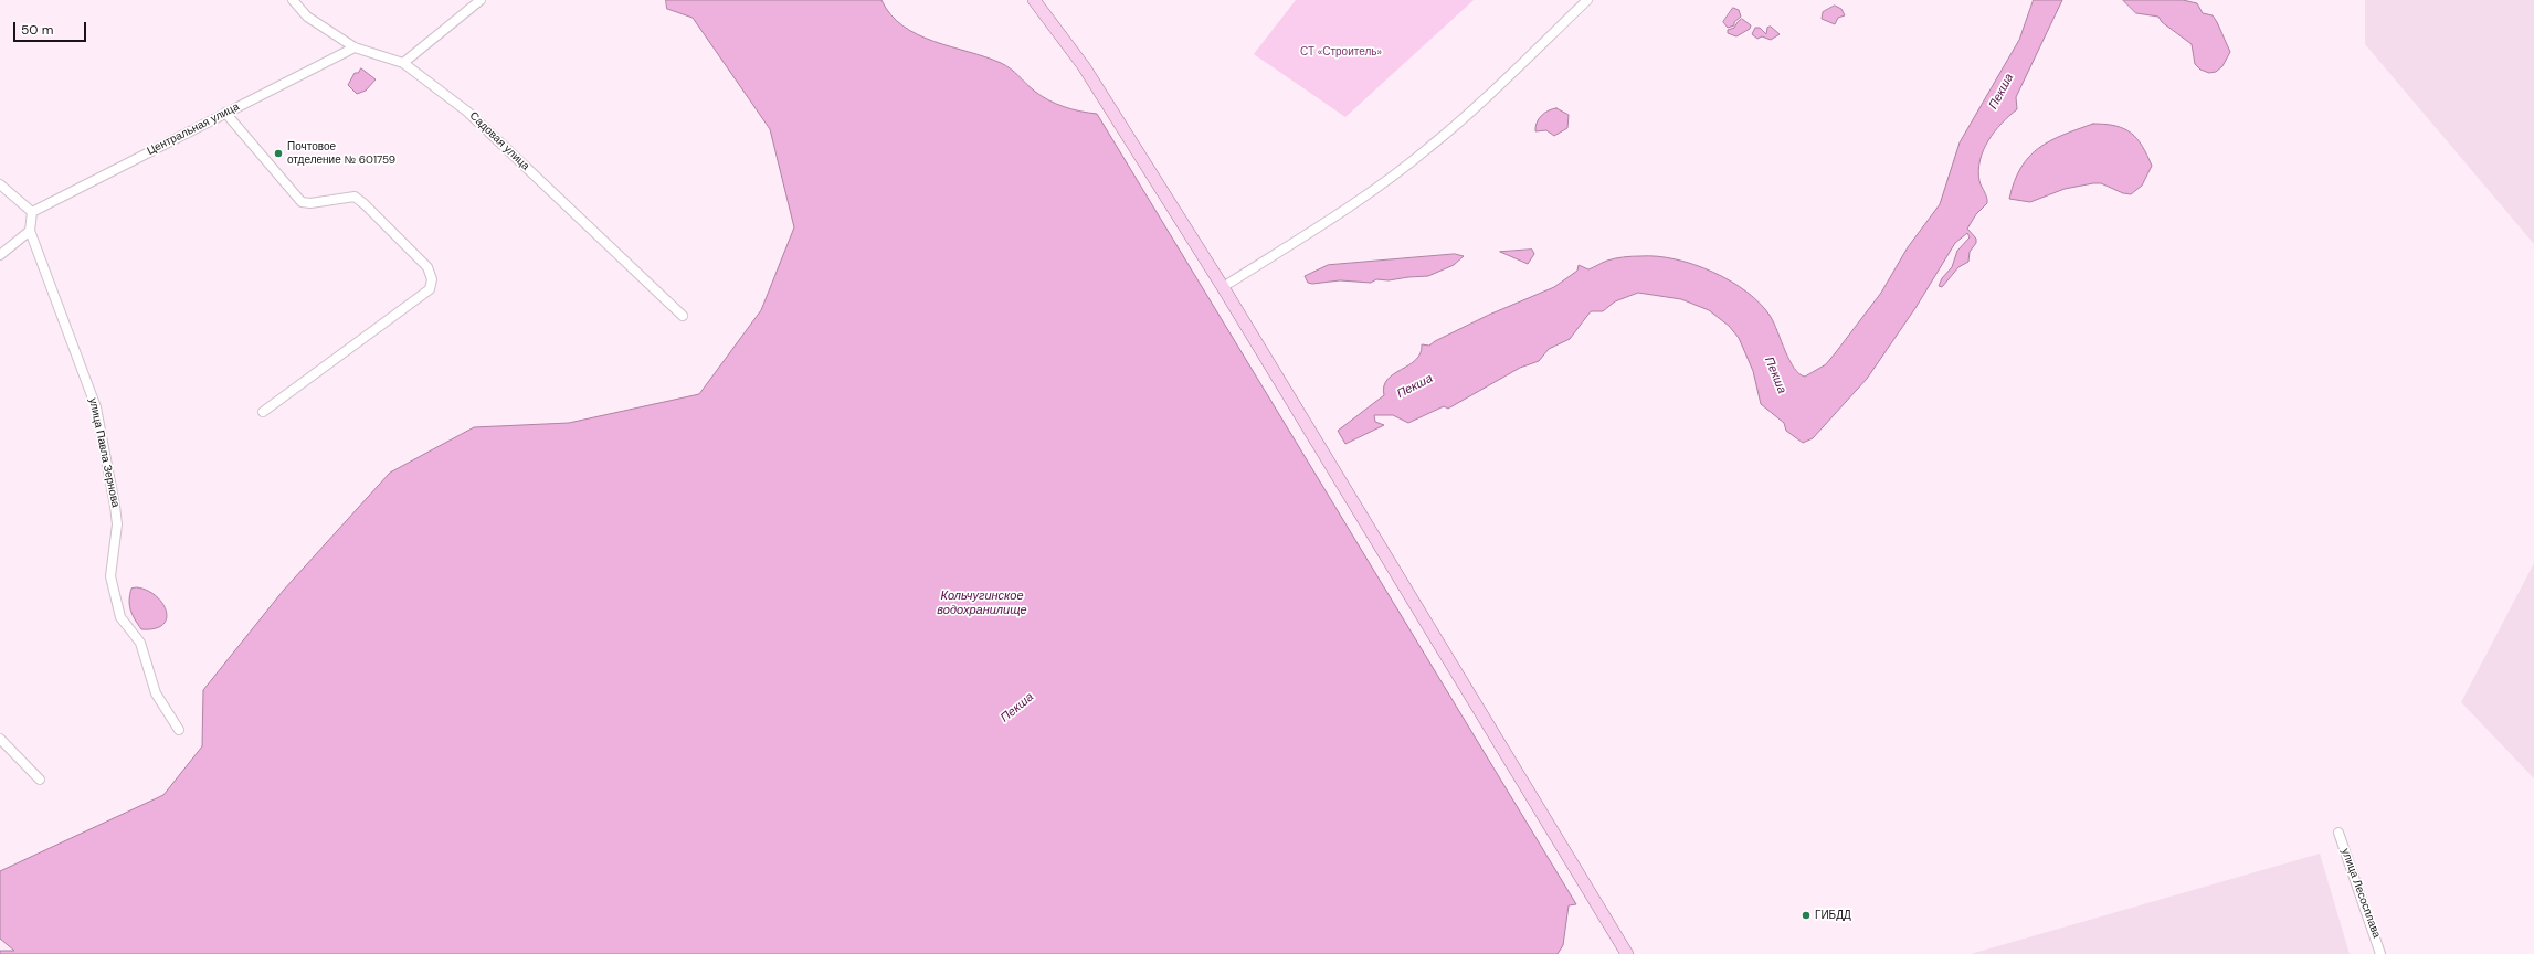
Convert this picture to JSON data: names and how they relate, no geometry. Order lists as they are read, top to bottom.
{
  "streets": {
    "street": [
      "Центральная улица",
      "Садовая улица",
      "улица Павла Зернова",
      "улица Лесосплава"
    ]
  },
  "crossings": [
    ["Центральная улица", "Садовая улица"],
    ["Центральная улица", "улица Павла Зернова"]
  ],
  "water": ["Пекша", "Кольчугинское водохранилище"],
  "parks": ["СТ «Строитель»"],
  "places": ["Почтовое отделение № 601759", "ГИБДД"],
  "scale_bar": "50 m"
}
